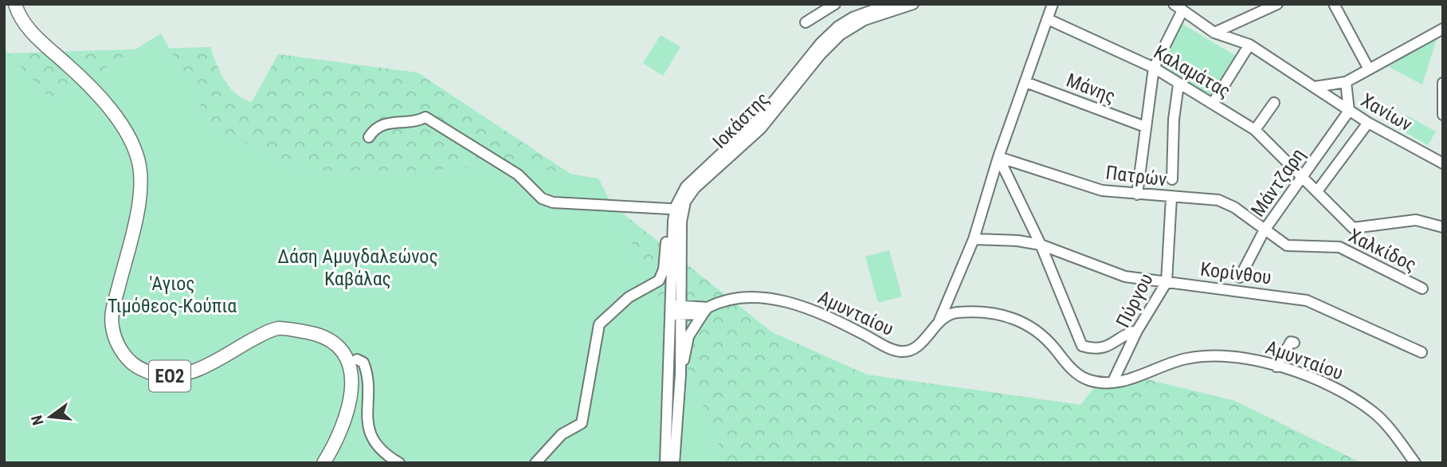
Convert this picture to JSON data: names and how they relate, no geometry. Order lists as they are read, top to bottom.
{
  "streets": {
    "main road": ["ΕΟ2"],
    "street": [
      "Καλαμάτας",
      "Μάνης",
      "Χανίων",
      "Ιοκάστης",
      "Πατρών",
      "Μάντζαρη",
      "Χαλκίδος",
      "Κορίνθου",
      "Πύργου",
      "Αμυνταίου"
    ]
  },
  "crossings": [
    ["Καλαμάτας", "Μάντζαρη"],
    ["Χανίων", "Μάντζαρη"],
    ["Ιοκάστης", "Αμυνταίου"],
    ["Πατρών", "Μάντζαρη"],
    ["Πατρών", "Χαλκίδος"],
    ["Πατρών", "Πύργου"],
    ["Μάντζαρη", "Χαλκίδος"],
    ["Κορίνθου", "Πύργου"],
    ["Πύργου", "Αμυνταίου"]
  ],
  "parks": ["Δάση Αμυγδαλεώνος Καβάλας", "'Αγιος Τιμόθεος-Κούπια"],
  "north": "left"
}
